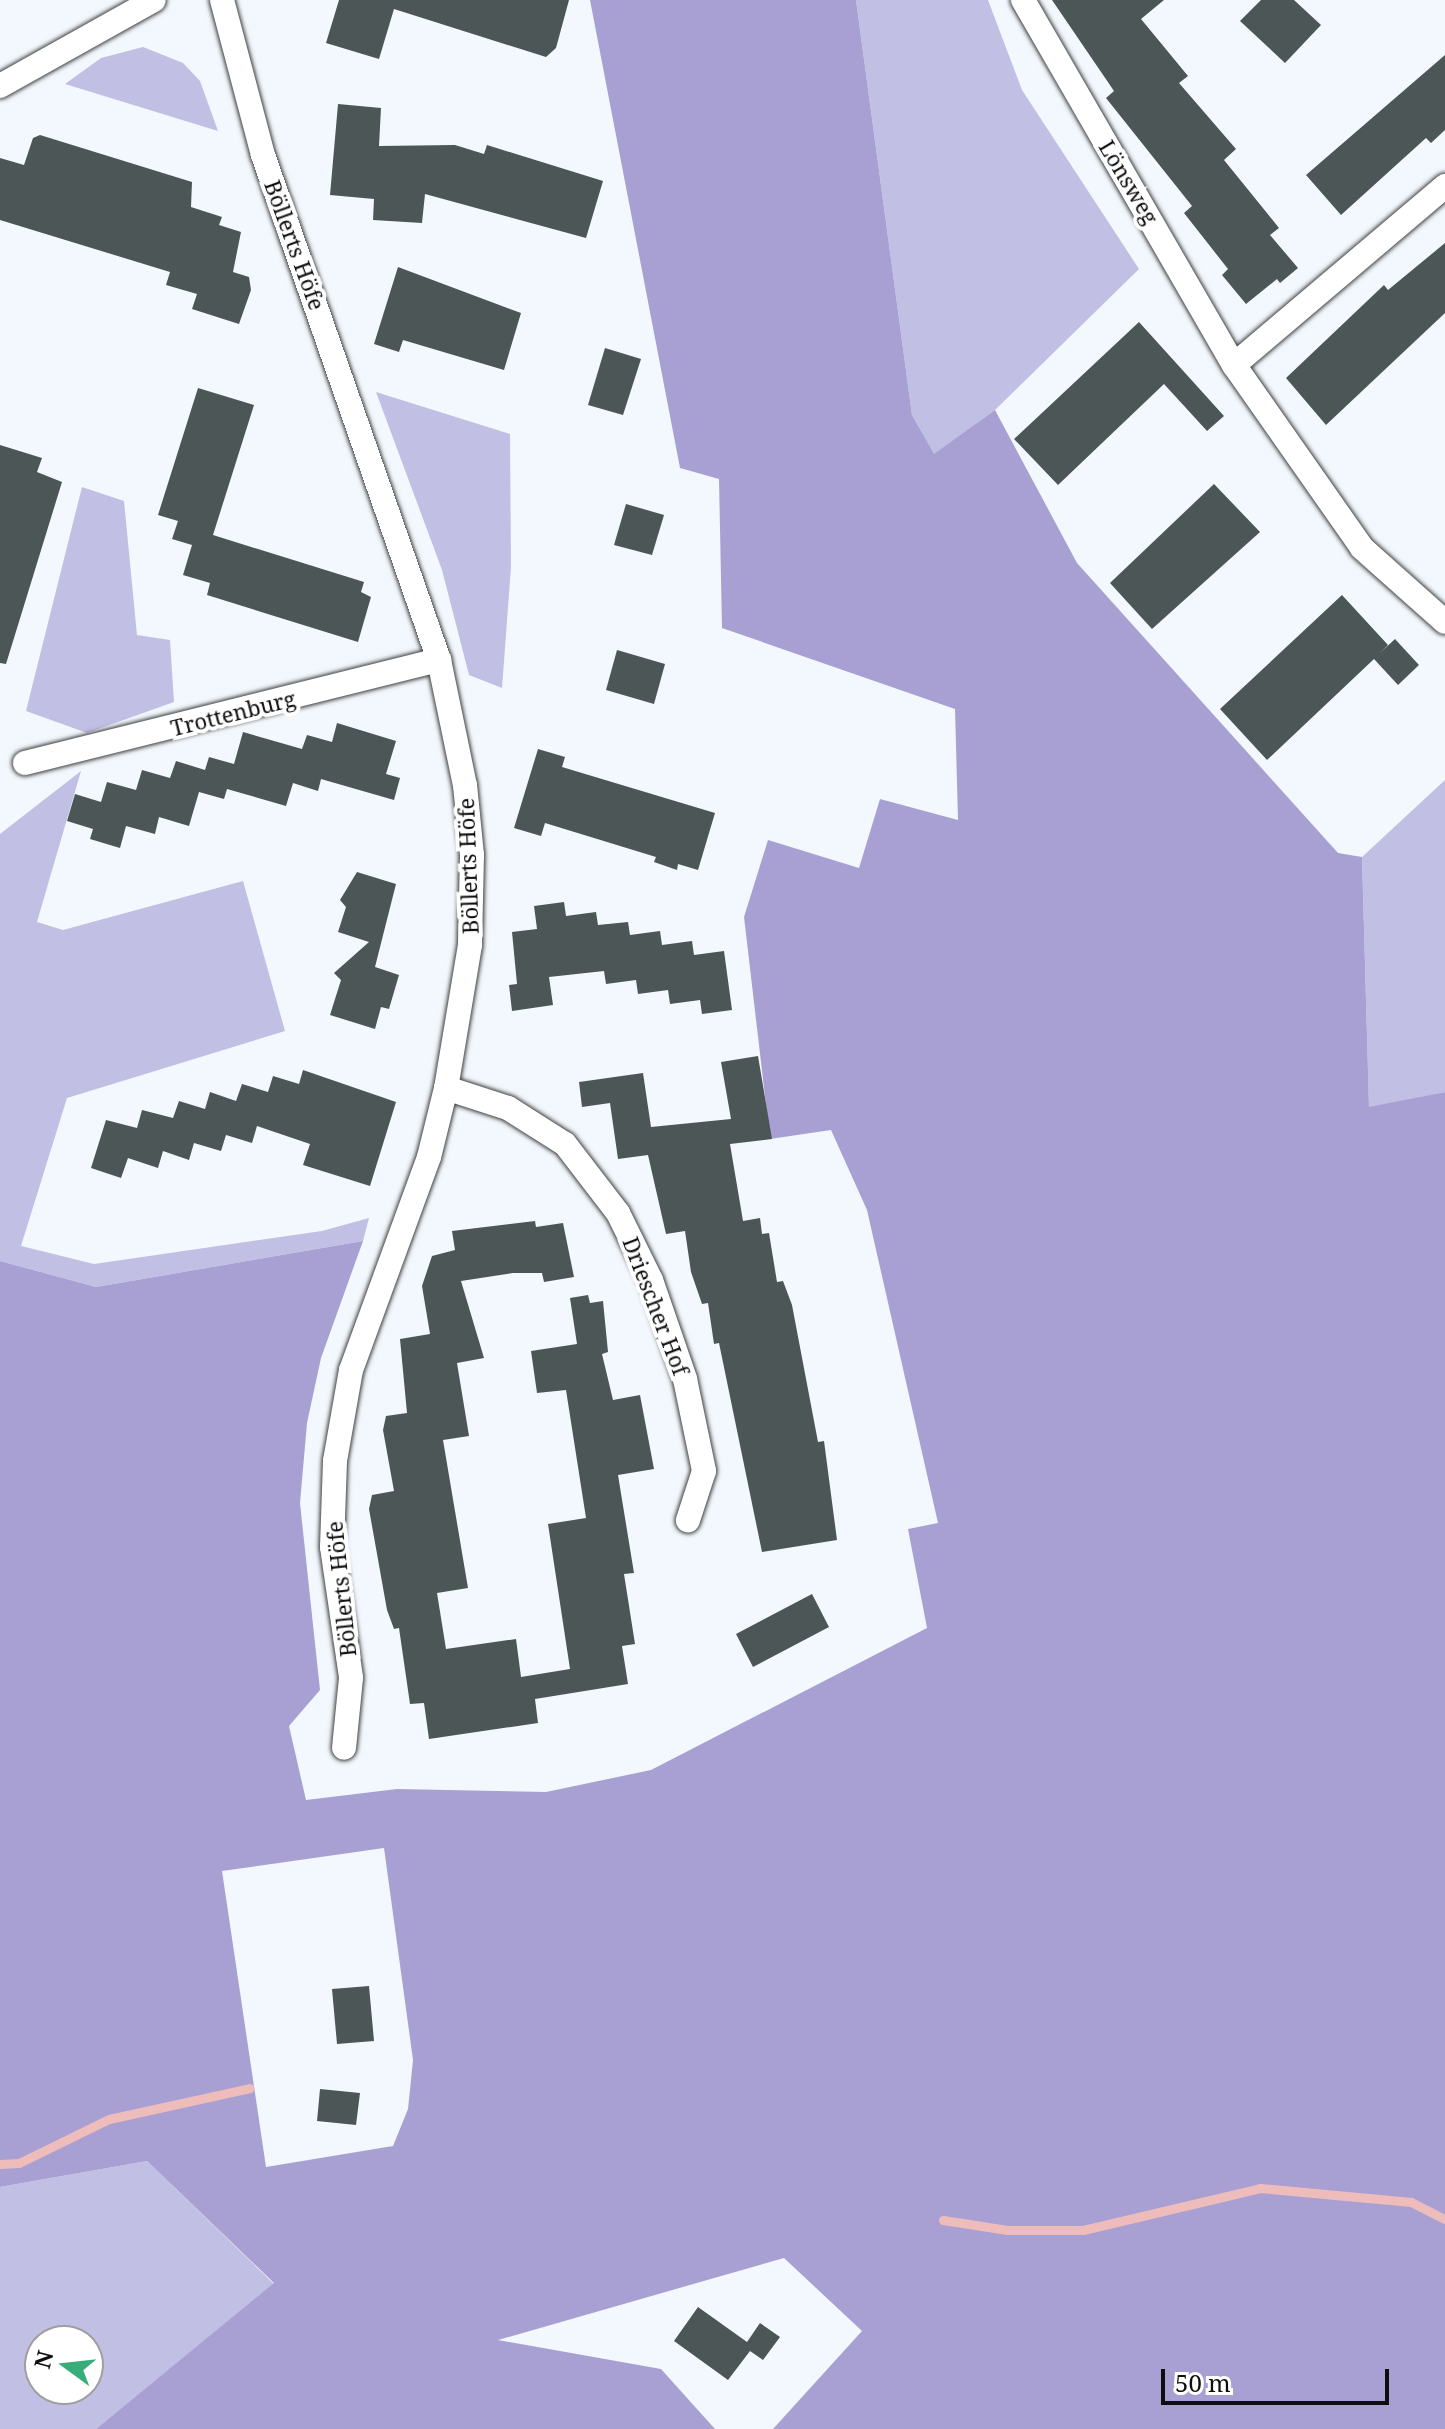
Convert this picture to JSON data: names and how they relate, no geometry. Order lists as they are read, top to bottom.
{
  "streets": {
    "street": [
      "Lönsweg",
      "Böllerts Höfe",
      "Trottenburg",
      "Driescher Hof"
    ]
  },
  "crossings": [
    ["Böllerts Höfe", "Trottenburg"],
    ["Böllerts Höfe", "Driescher Hof"]
  ],
  "scale_bar": "50 m",
  "north": "left"
}
